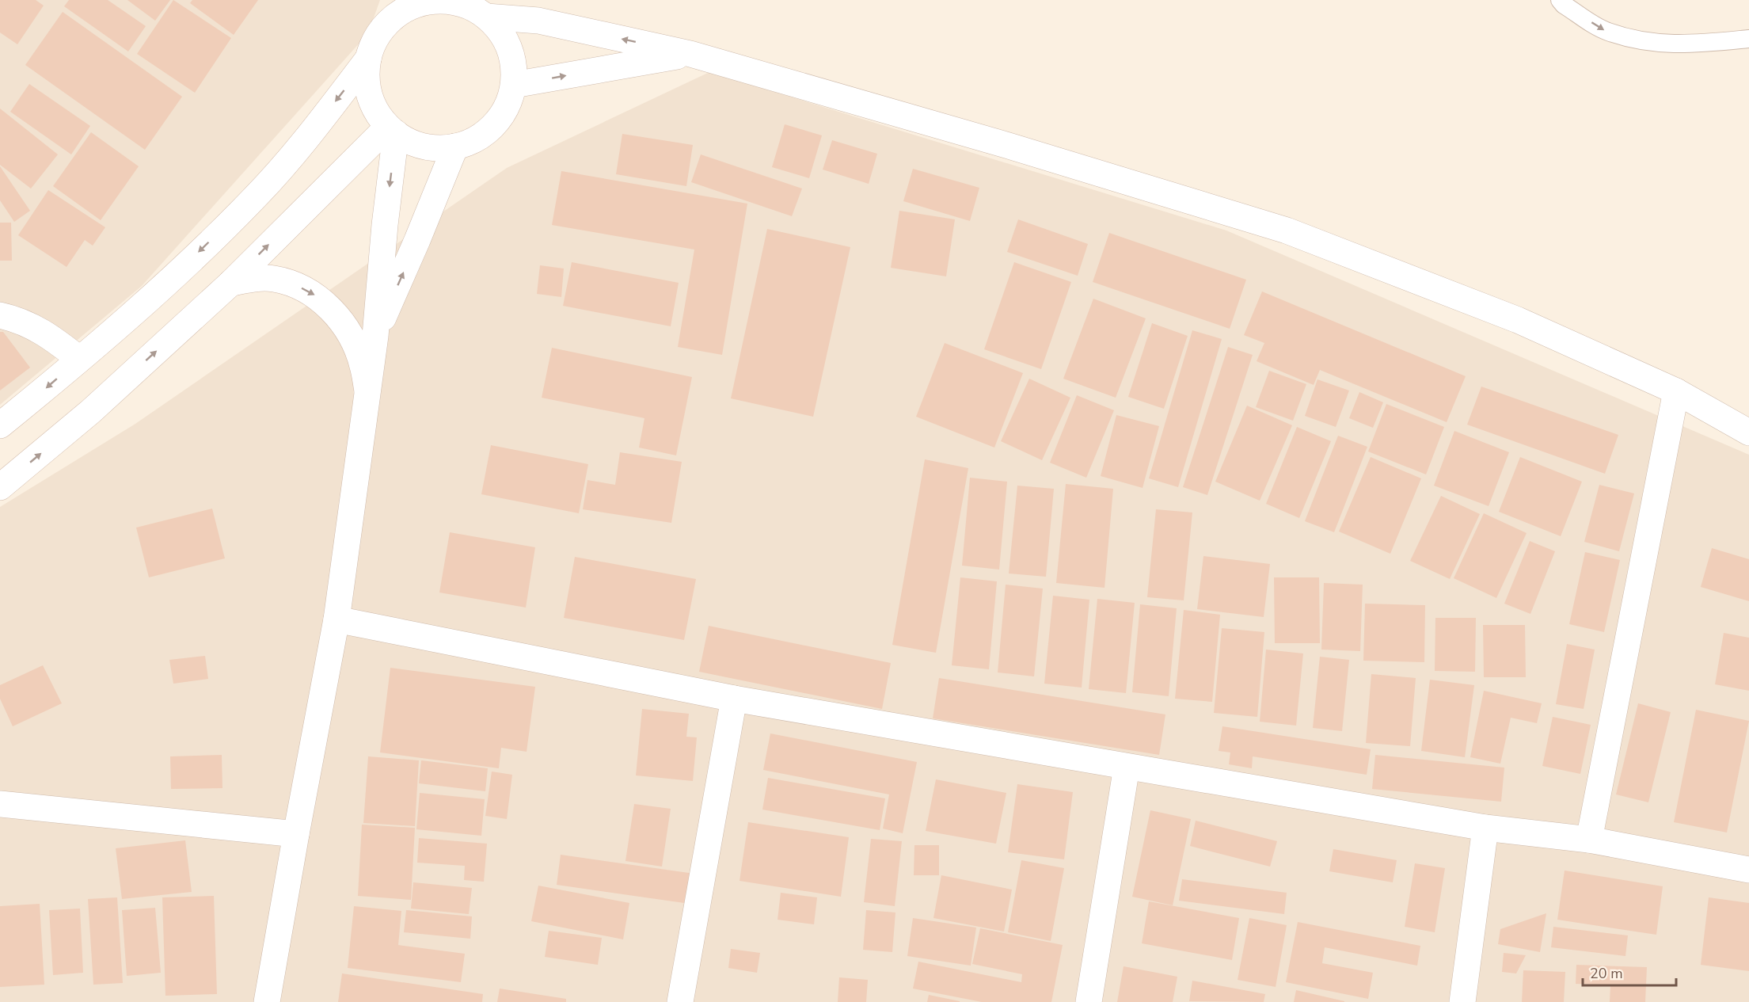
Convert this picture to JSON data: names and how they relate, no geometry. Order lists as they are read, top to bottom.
{
  "scale_bar": "20 m"
}
